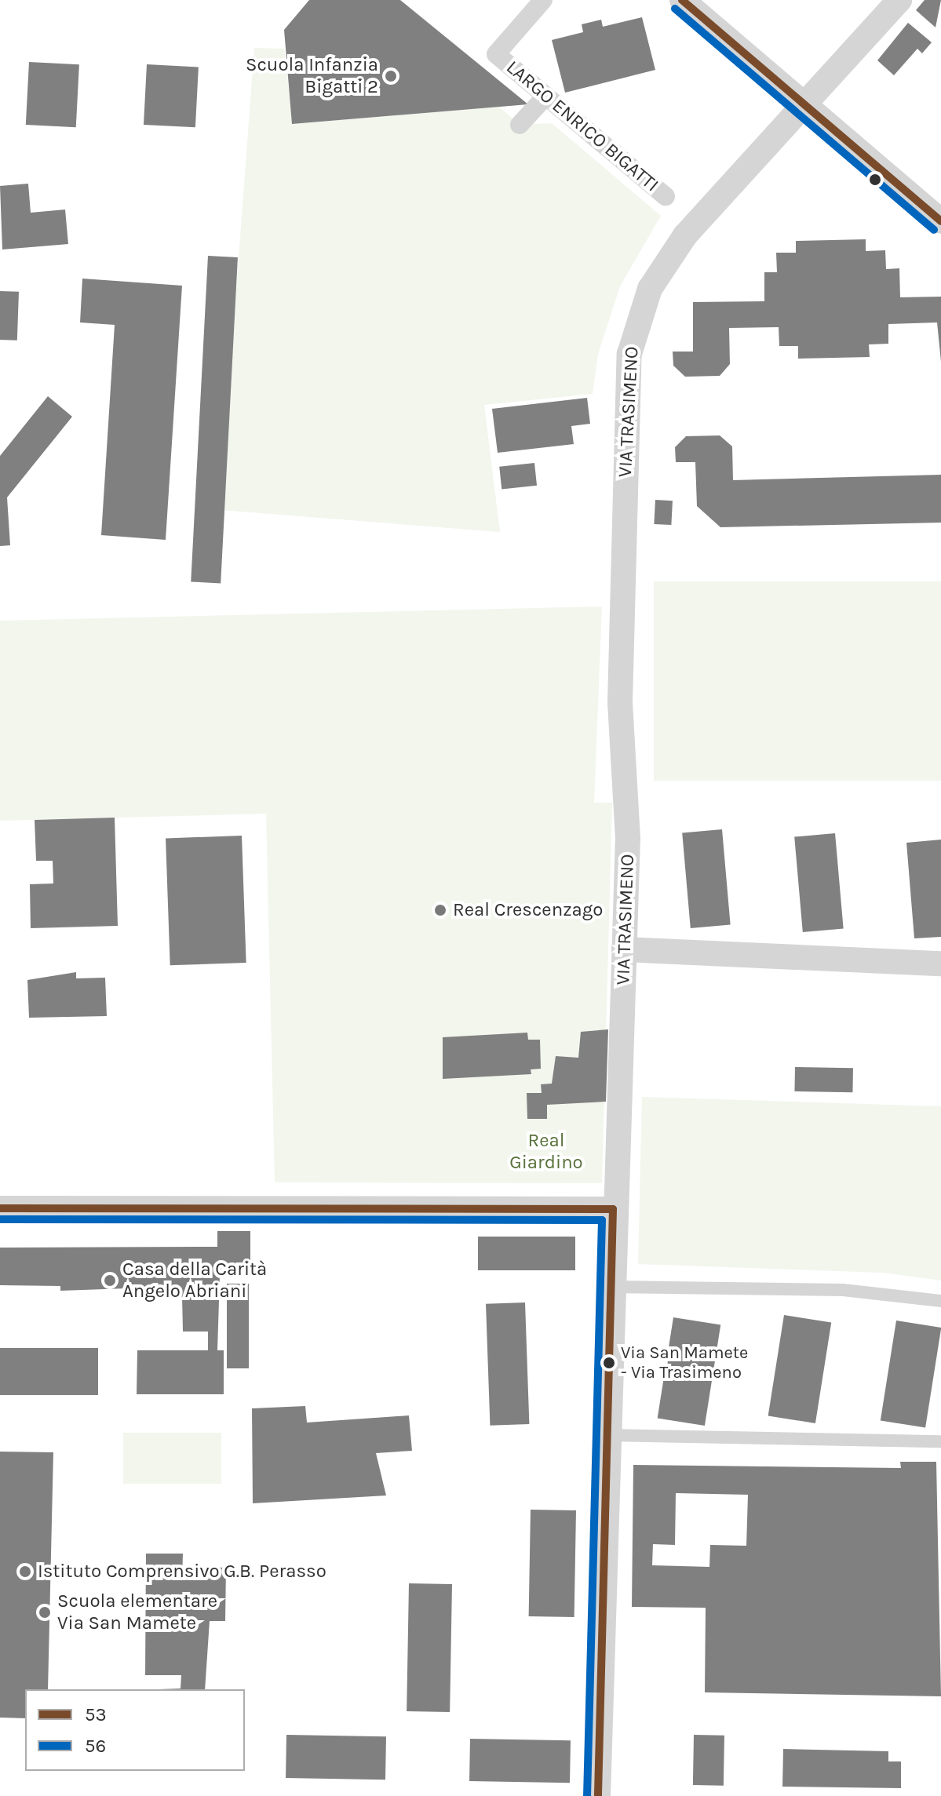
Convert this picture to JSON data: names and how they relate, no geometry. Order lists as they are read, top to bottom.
{
  "streets": {
    "street": ["LARGO ENRICO BIGATTI", "VIA TRASIMENO"]
  },
  "parks": ["Real Giardino"],
  "places": [
    "Scuola Infanzia Bigatti 2",
    "Real Crescenzago",
    "Casa della Carità Angelo Abriani",
    "Via San Mamete - Via Trasimeno",
    "Istituto Comprensivo G.B. Perasso",
    "Scuola elementare Via San Mamete"
  ],
  "lines": ["transit line 53", "transit line 56"],
  "legend": ["53", "56"]
}
